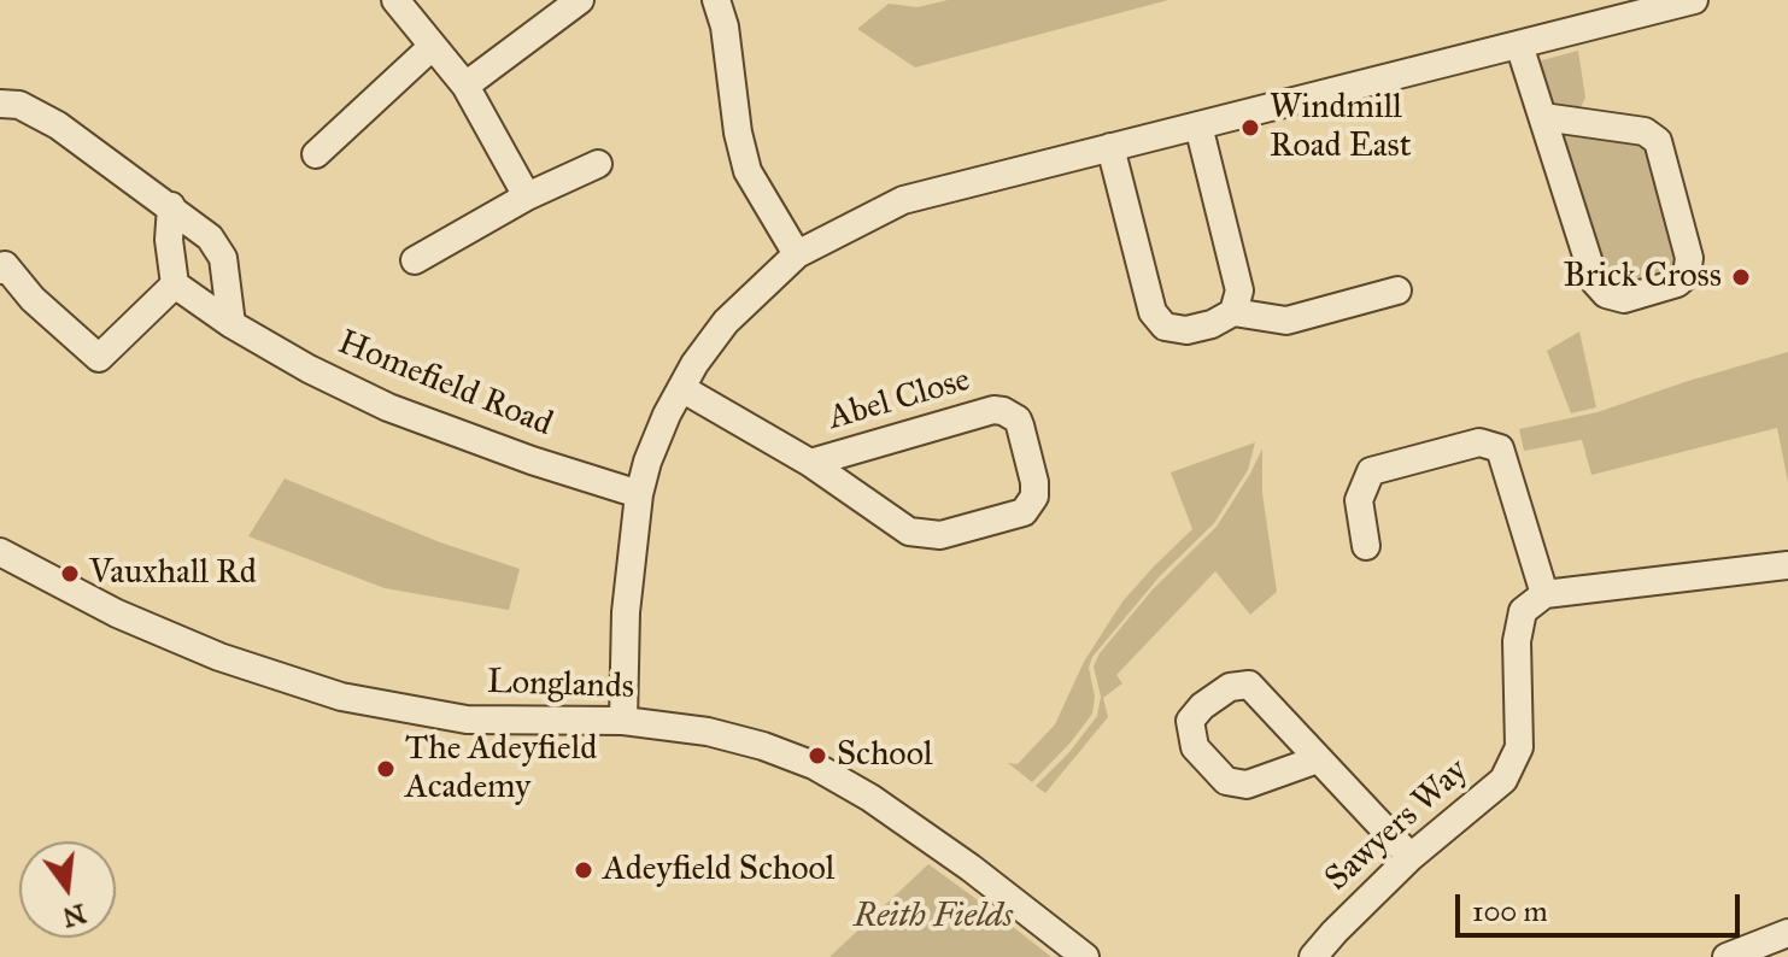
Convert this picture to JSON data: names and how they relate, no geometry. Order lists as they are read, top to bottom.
{
  "streets": {
    "street": [
      "Homefield Road",
      "Abel Close",
      "Longlands",
      "Sawyers Way"
    ]
  },
  "parks": ["Reith Fields"],
  "places": [
    "Windmill Road East",
    "Brick Cross",
    "Vauxhall Rd",
    "School",
    "The Adeyfield Academy",
    "Adeyfield School"
  ],
  "scale_bar": "100 m",
  "north": "bottom"
}
